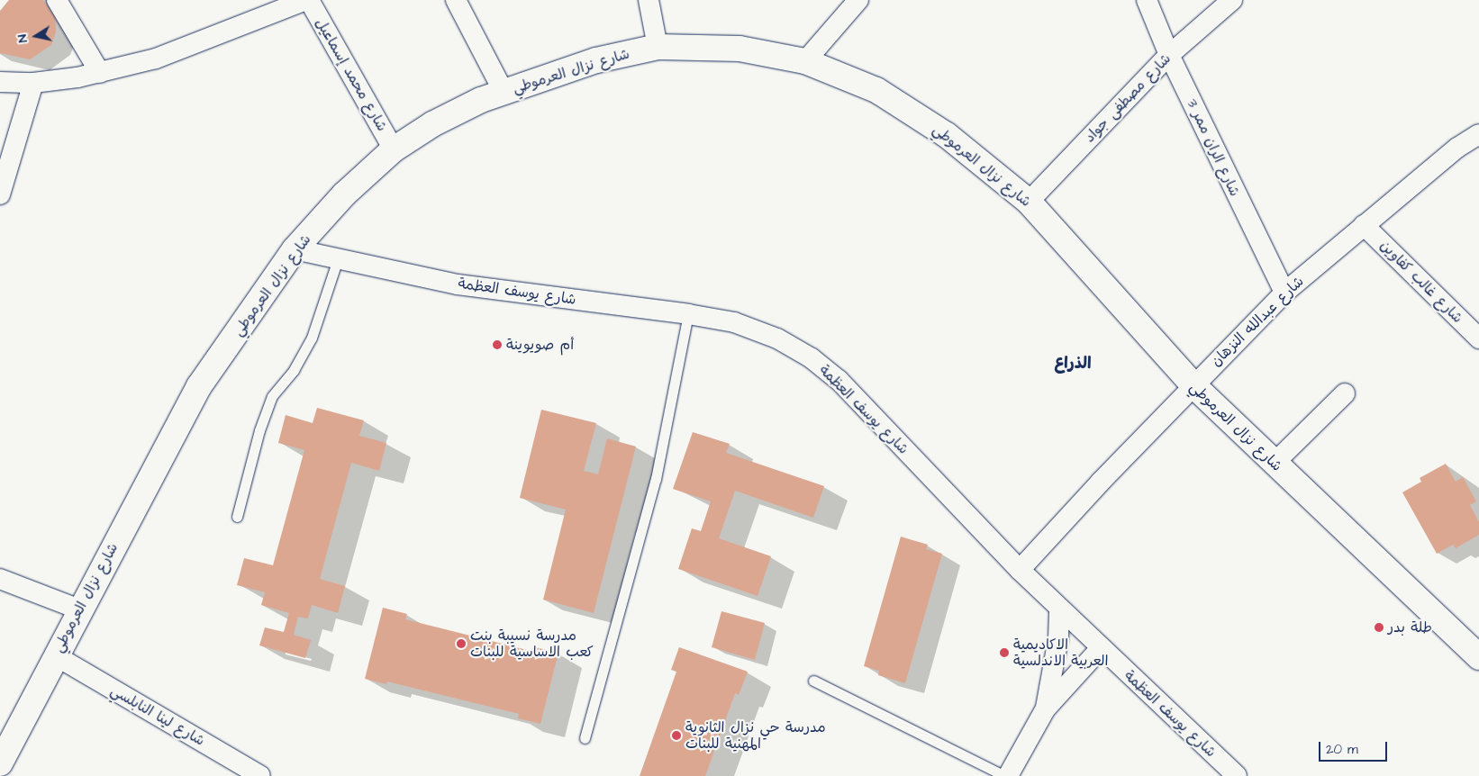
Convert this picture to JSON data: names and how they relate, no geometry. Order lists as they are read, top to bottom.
{
  "streets": {
    "street": [
      "شارع نزال العرموطي",
      "شارع محمد إسماعيل",
      "شارع مصطفى جواد",
      "شارع الران ممر 3",
      "شارع غالب كفاوين",
      "شارع يوسف العظمة",
      "شارع عبدالله النزهان",
      "شارع لينا النابلسي"
    ]
  },
  "crossings": [
    ["شارع نزال العرموطي", "شارع محمد إسماعيل"],
    ["شارع نزال العرموطي", "شارع مصطفى جواد"],
    ["شارع نزال العرموطي", "شارع يوسف العظمة"],
    ["شارع نزال العرموطي", "شارع عبدالله النزهان"],
    ["شارع نزال العرموطي", "شارع لينا النابلسي"],
    ["شارع مصطفى جواد", "شارع الران ممر 3"],
    ["شارع الران ممر 3", "شارع عبدالله النزهان"],
    ["شارع غالب كفاوين", "شارع عبدالله النزهان"],
    ["شارع يوسف العظمة", "شارع عبدالله النزهان"]
  ],
  "districts": ["الذراع"],
  "places": [
    "أم صويوينة",
    "طلة بدر",
    "مدرسة نسيبة بنت كعب الاساسية للبنات",
    "الاكاديمية العربية الاندلسية",
    "مدرسة حي نزال الثانوية المهنية للبنات"
  ],
  "scale_bar": "20 m",
  "north": "left"
}
